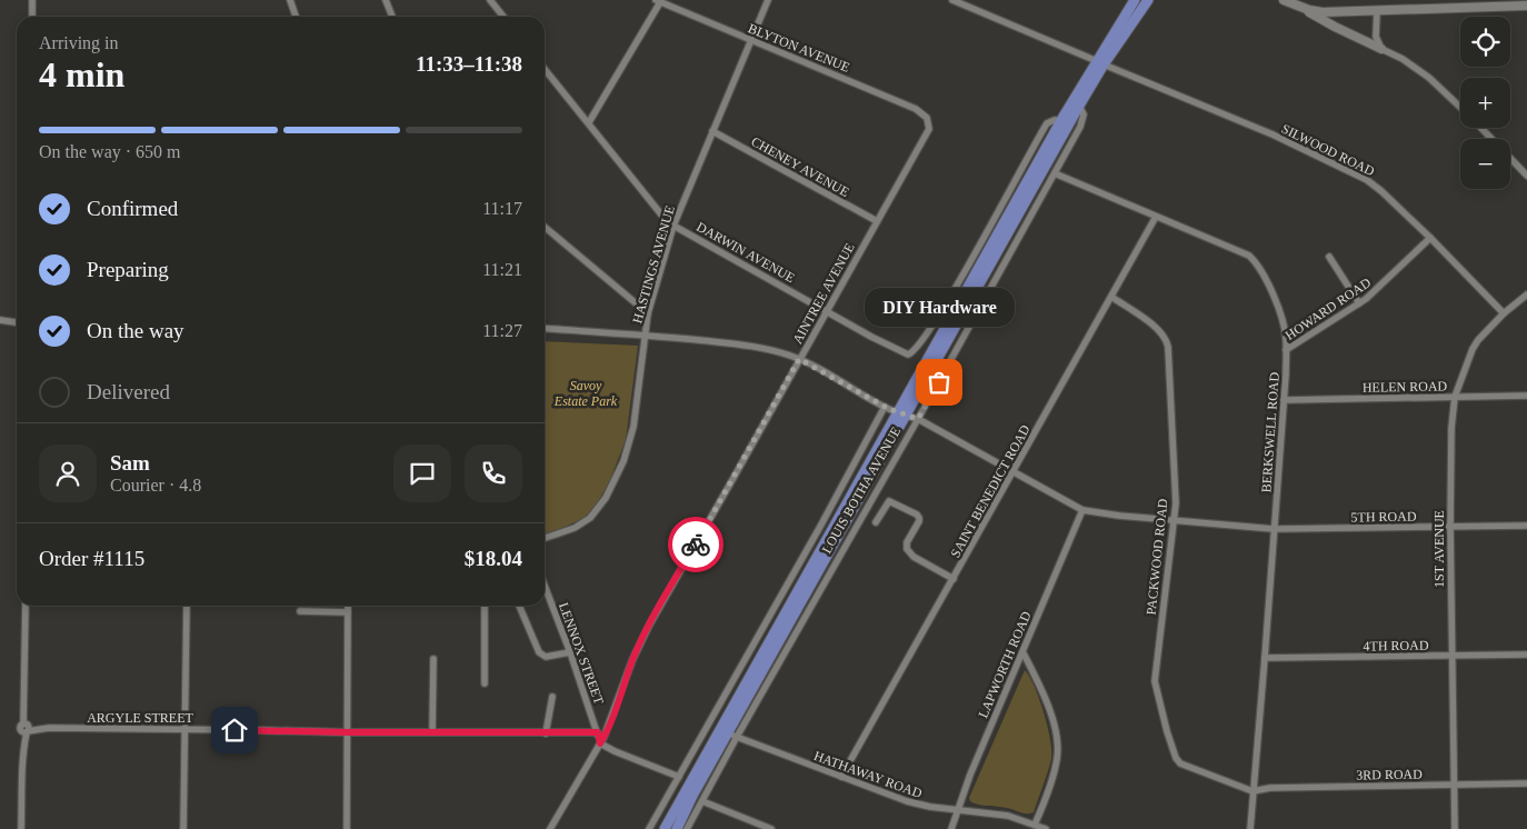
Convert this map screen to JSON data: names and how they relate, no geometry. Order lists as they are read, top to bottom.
{
  "streets": {
    "main road": ["LOUIS BOTHA AVENUE"],
    "street": [
      "BLYTON AVENUE",
      "SILWOOD ROAD",
      "CHENEY AVENUE",
      "DARWIN AVENUE",
      "HASTINGS AVENUE",
      "AINTREE AVENUE",
      "HOWARD ROAD",
      "HELEN ROAD",
      "BERKSWELL ROAD",
      "SAINT BENEDICT ROAD",
      "5TH ROAD",
      "1ST AVENUE",
      "PACKWOOD ROAD",
      "4TH ROAD",
      "LENNOX STREET",
      "LAPWORTH ROAD",
      "ARGYLE STREET",
      "HATHAWAY ROAD",
      "3RD ROAD"
    ]
  },
  "crossings": [
    ["BLYTON AVENUE", "HASTINGS AVENUE"],
    ["BLYTON AVENUE", "AINTREE AVENUE"],
    ["SILWOOD ROAD", "HOWARD ROAD"],
    ["SILWOOD ROAD", "LOUIS BOTHA AVENUE"],
    ["SILWOOD ROAD", "1ST AVENUE"],
    ["CHENEY AVENUE", "HASTINGS AVENUE"],
    ["CHENEY AVENUE", "AINTREE AVENUE"],
    ["DARWIN AVENUE", "HASTINGS AVENUE"],
    ["DARWIN AVENUE", "AINTREE AVENUE"],
    ["DARWIN AVENUE", "LOUIS BOTHA AVENUE"],
    ["AINTREE AVENUE", "LENNOX STREET"],
    ["HOWARD ROAD", "BERKSWELL ROAD"],
    ["HELEN ROAD", "BERKSWELL ROAD"],
    ["HELEN ROAD", "1ST AVENUE"],
    ["BERKSWELL ROAD", "LOUIS BOTHA AVENUE"],
    ["BERKSWELL ROAD", "SAINT BENEDICT ROAD"],
    ["BERKSWELL ROAD", "5TH ROAD"],
    ["BERKSWELL ROAD", "PACKWOOD ROAD"],
    ["BERKSWELL ROAD", "4TH ROAD"],
    ["BERKSWELL ROAD", "3RD ROAD"],
    ["LOUIS BOTHA AVENUE", "HATHAWAY ROAD"],
    ["SAINT BENEDICT ROAD", "PACKWOOD ROAD"],
    ["SAINT BENEDICT ROAD", "HATHAWAY ROAD"],
    ["5TH ROAD", "1ST AVENUE"],
    ["5TH ROAD", "PACKWOOD ROAD"],
    ["5TH ROAD", "LAPWORTH ROAD"],
    ["1ST AVENUE", "4TH ROAD"],
    ["1ST AVENUE", "3RD ROAD"],
    ["PACKWOOD ROAD", "3RD ROAD"],
    ["LENNOX STREET", "ARGYLE STREET"],
    ["LAPWORTH ROAD", "HATHAWAY ROAD"]
  ],
  "parks": ["Savoy Estate Park"],
  "places": ["DIY Hardware"],
  "page": {
    "map_buttons": ["+", "−"],
    "heading": ["4 min", "Arriving in", "11:33–11:38"],
    "panel": [
      "Sam",
      "Courier · 4.8",
      "Order #1115",
      "$18.04"
    ],
    "bar": "On the way · 650 m",
    "list": [
      ["Confirmed", "11:17"],
      ["Preparing", "11:21"],
      ["On the way", "11:27"],
      "Delivered"
    ],
    "bubble": "DIY Hardware"
  }
}
